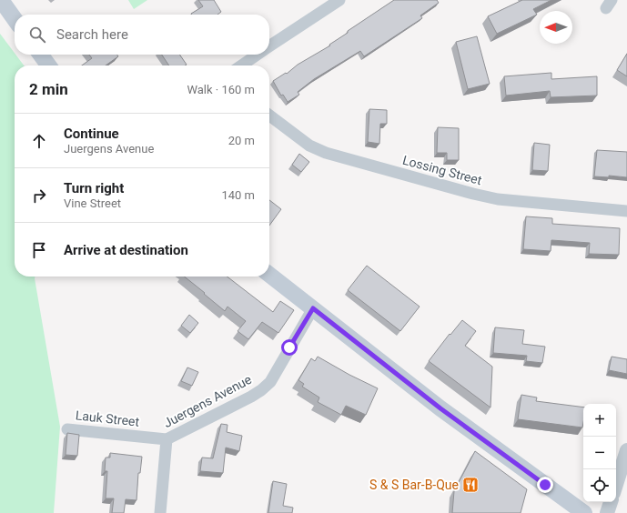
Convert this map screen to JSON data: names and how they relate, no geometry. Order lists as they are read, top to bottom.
{
  "streets": {
    "street": ["Lossing Street", "Juergens Avenue", "Lauk Street"]
  },
  "crossings": [
    ["Juergens Avenue", "Lauk Street"]
  ],
  "places": {
    "restaurant": ["S & S Bar-B-Que"]
  },
  "north": "left",
  "page": {
    "search": "Search here",
    "heading": ["2 min", "Walk · 160 m"],
    "list": [
      ["Continue", "Juergens Avenue", "20 m"],
      ["Turn right", "Vine Street", "140 m"],
      "Arrive at destination"
    ],
    "map_buttons": ["+", "−"]
  }
}
